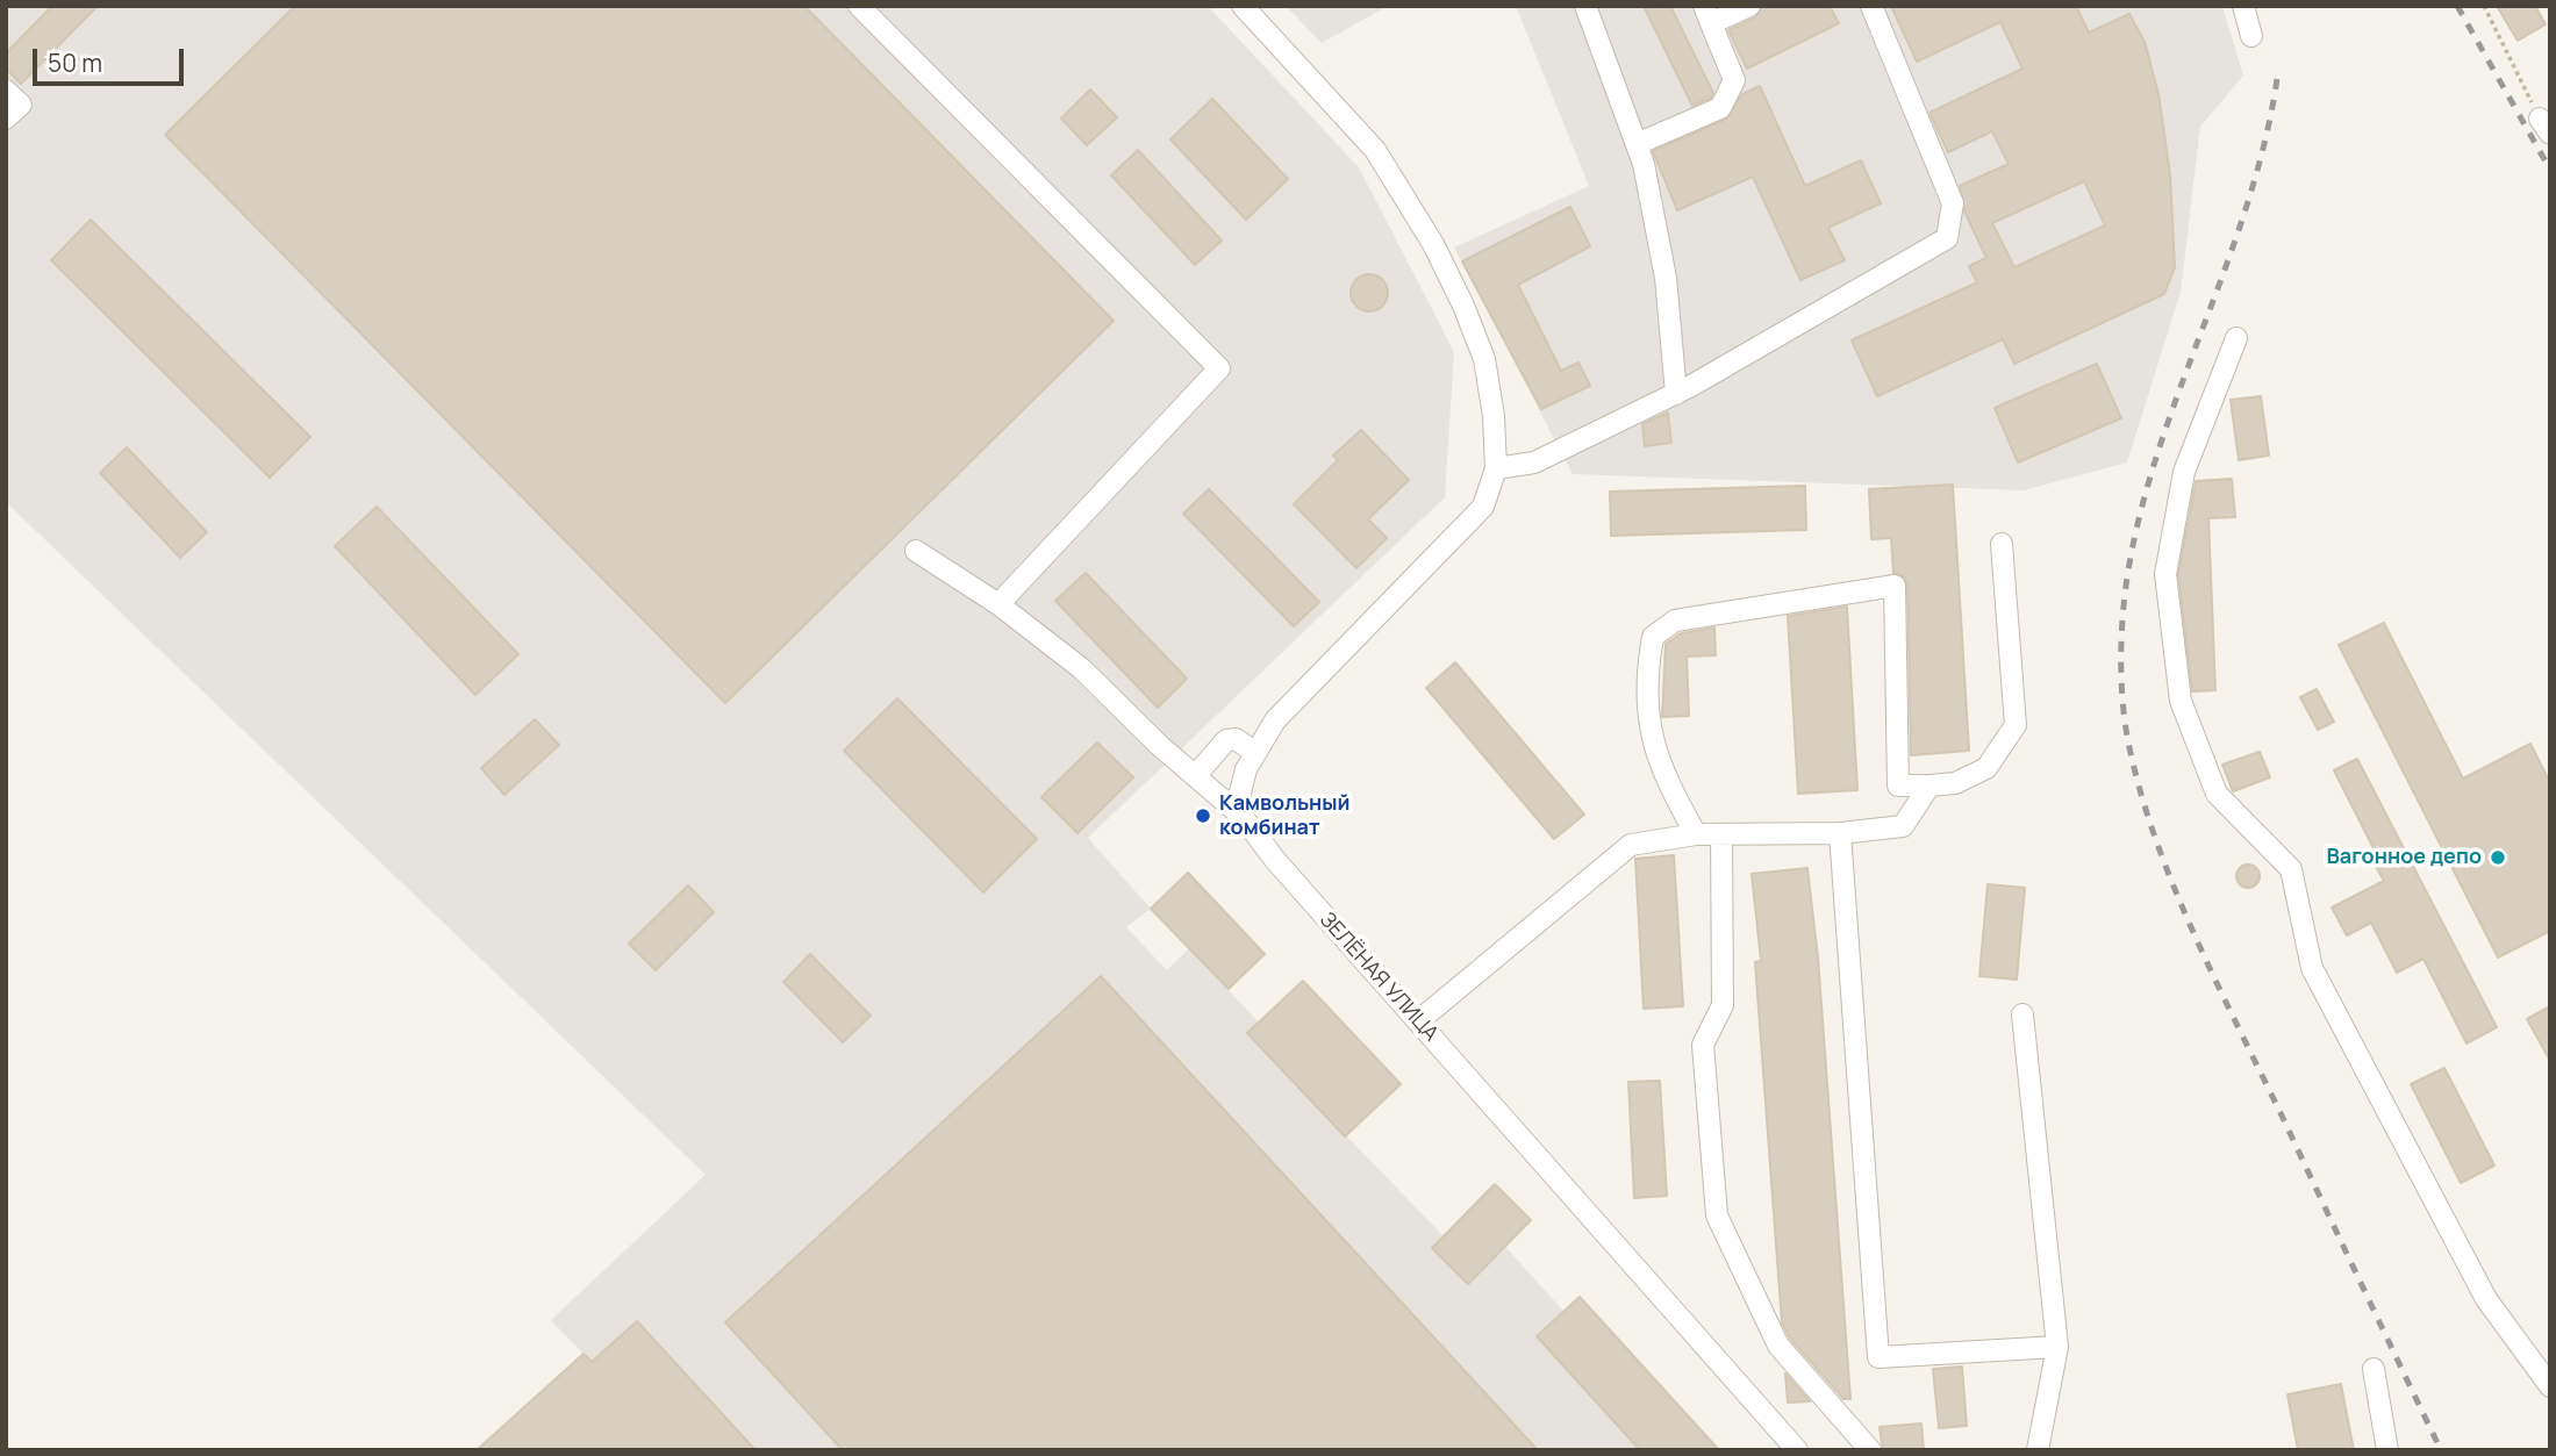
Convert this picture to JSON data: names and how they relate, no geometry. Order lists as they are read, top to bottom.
{
  "streets": {
    "street": ["ЗЕЛЁНАЯ УЛИЦА"]
  },
  "places": ["Камвольный комбинат", "Вагонное депо"],
  "scale_bar": "50 m"
}
